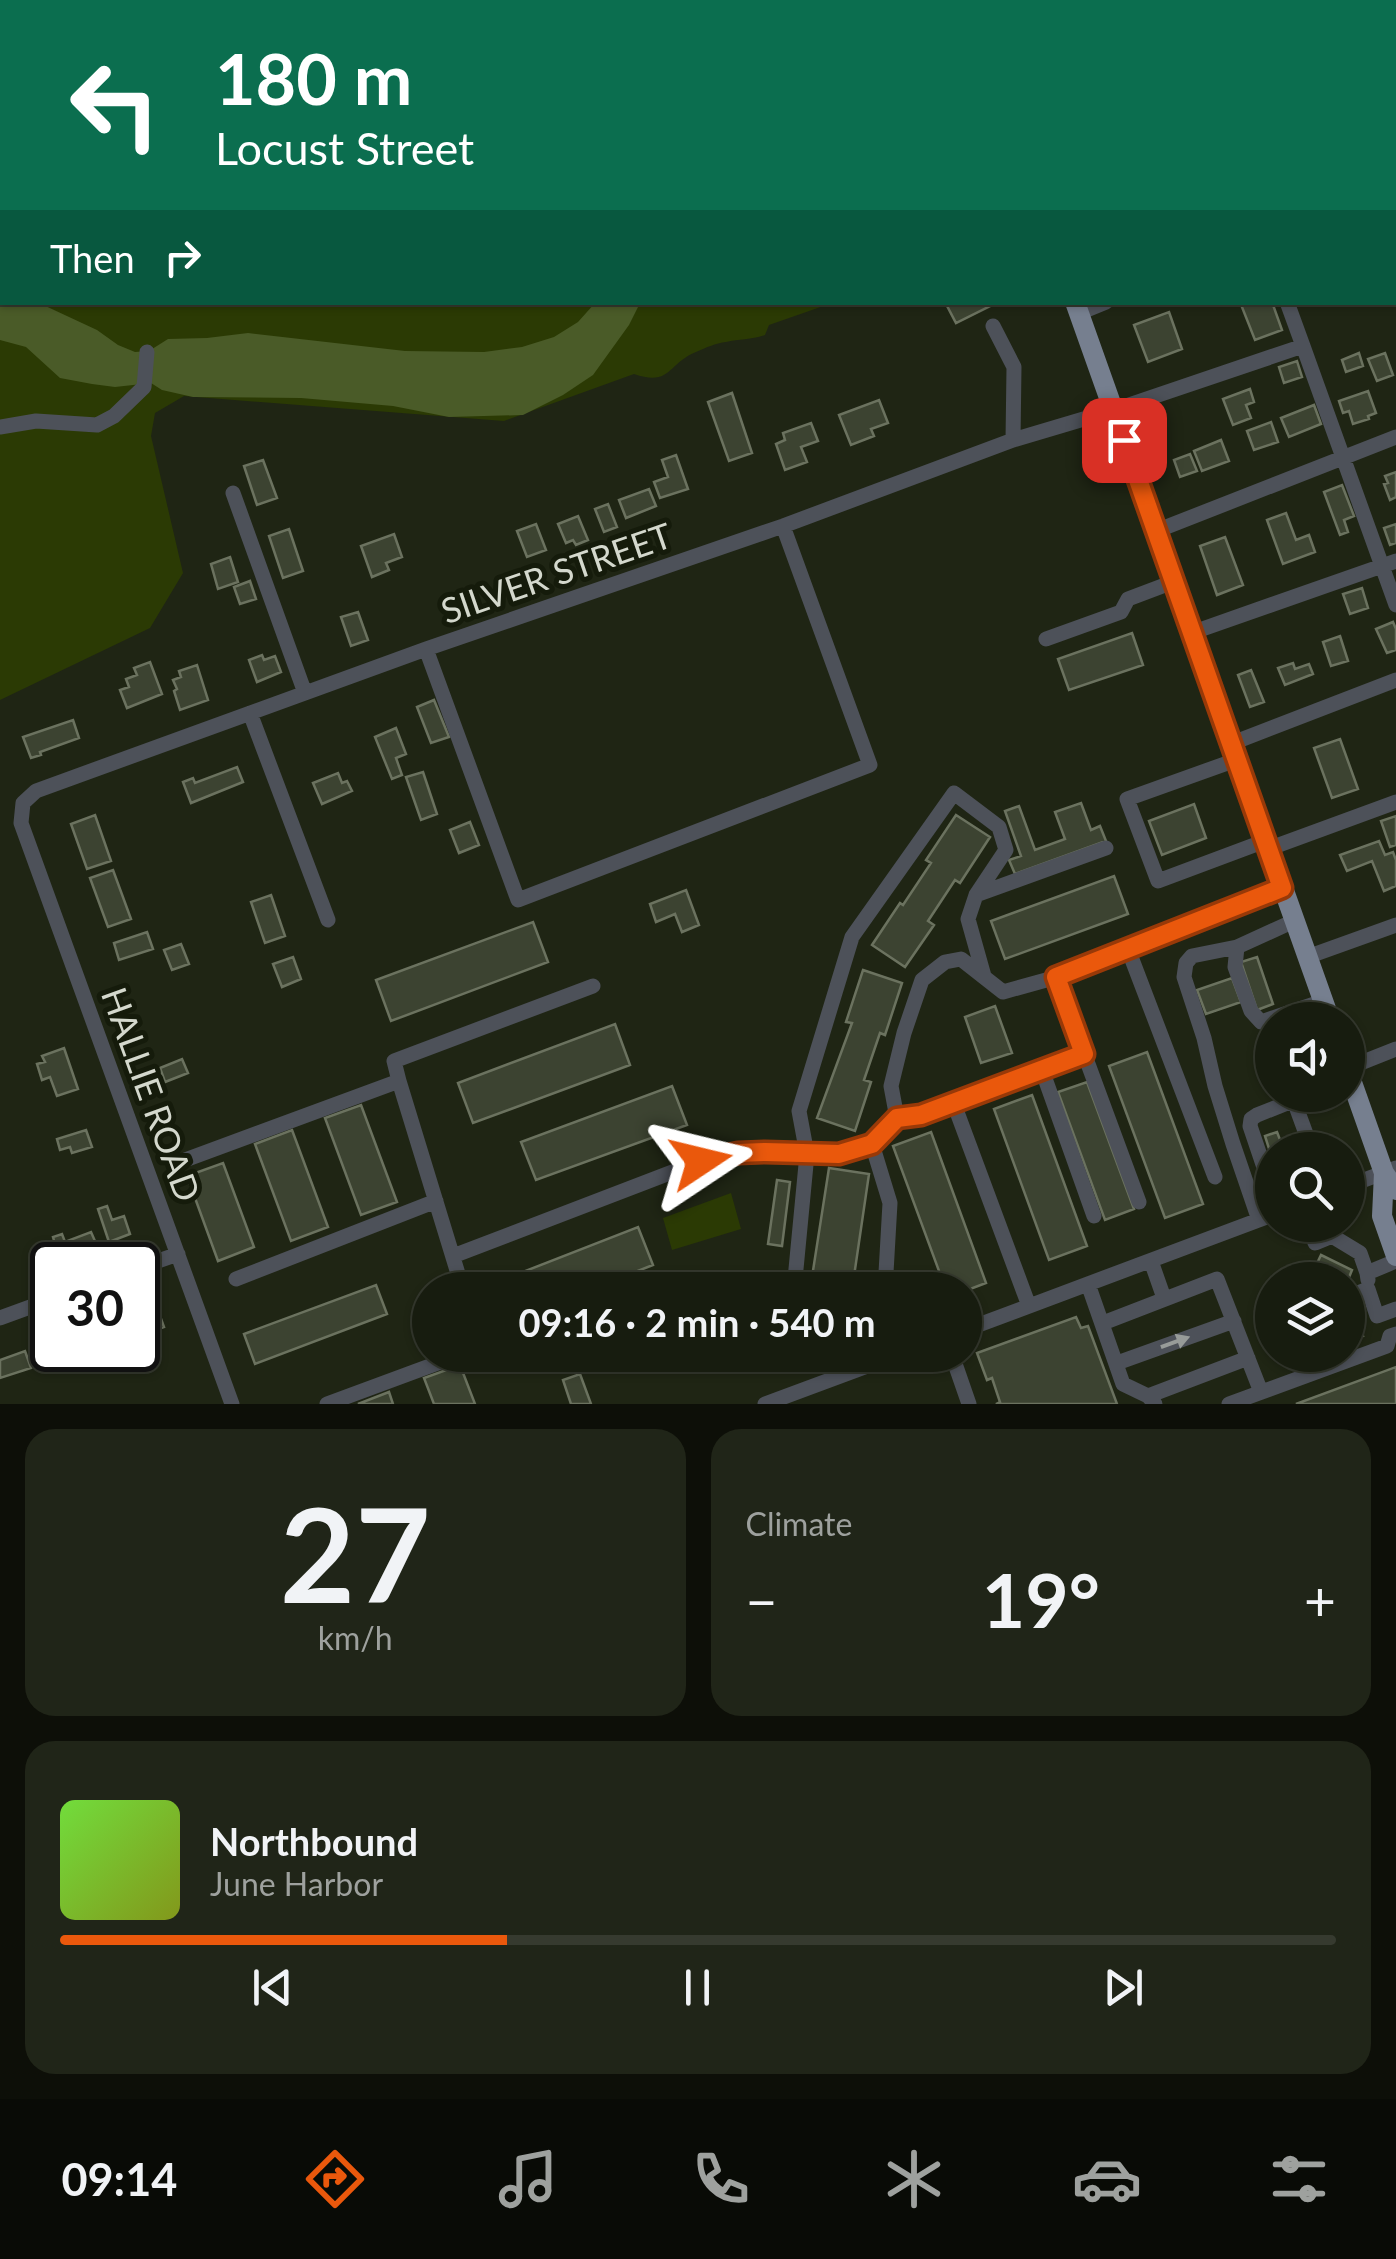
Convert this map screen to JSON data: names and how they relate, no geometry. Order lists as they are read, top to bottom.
{
  "streets": {
    "street": ["SILVER STREET", "HALLIE ROAD"]
  },
  "crossings": [
    ["SILVER STREET", "HALLIE ROAD"]
  ],
  "page": {
    "turn": ["180 m", "Locust Street"],
    "then": "Then",
    "limit": "30",
    "trip": "09:16 · 2 min · 540 m",
    "tile": [
      ["27", "km/h"],
      "Climate"
    ],
    "heat": ["−", "19°", "+"],
    "song": ["Northbound", "June Harbor"],
    "tabs": "09:14"
  }
}
